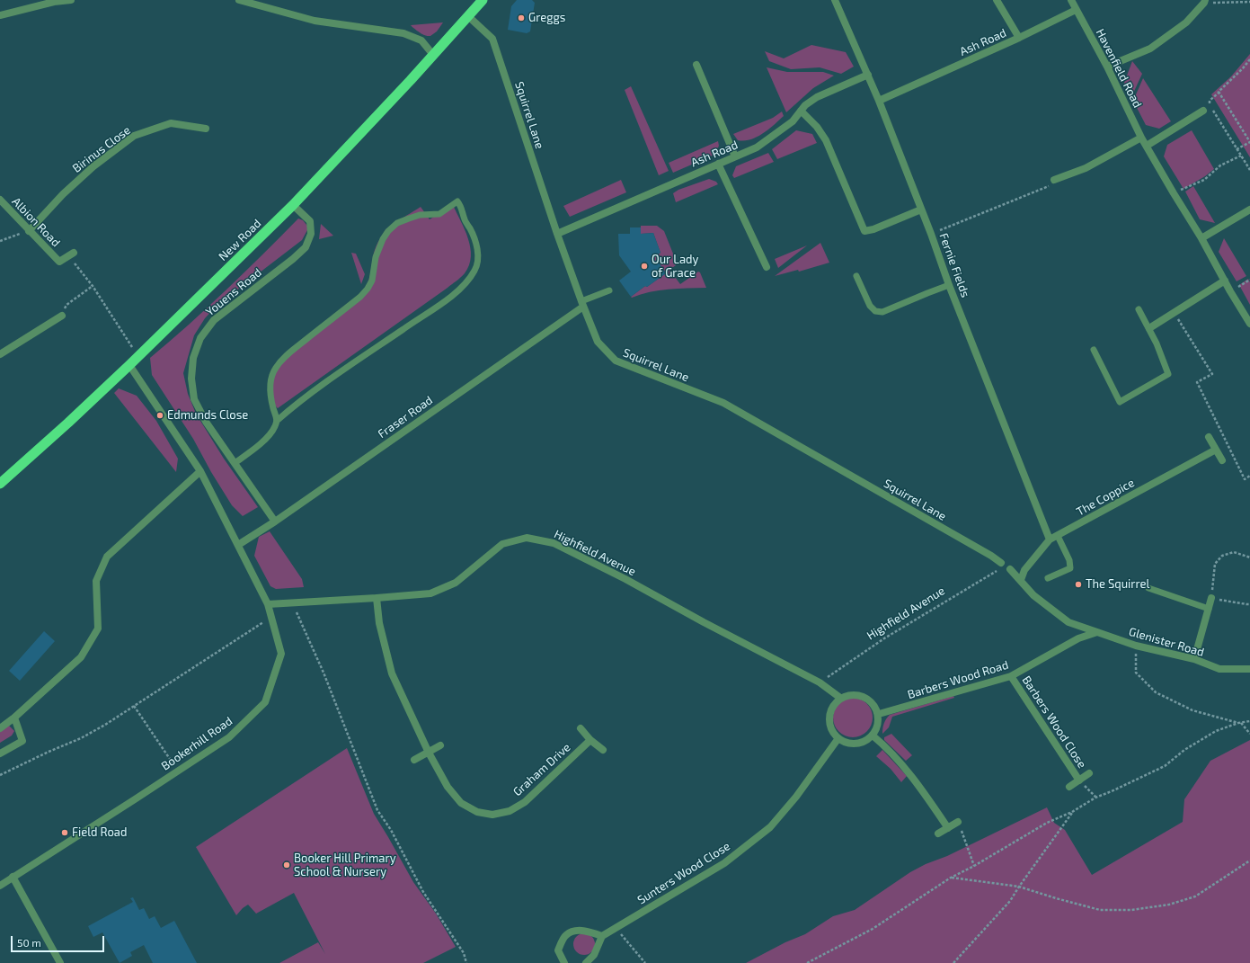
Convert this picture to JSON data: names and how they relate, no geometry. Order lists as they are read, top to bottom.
{
  "streets": {
    "highway": ["New Road"],
    "street": [
      "Ash Road",
      "Havenfield Road",
      "Squirrel Lane",
      "Birinus Close",
      "Albion Road",
      "Fernie Fields",
      "Youens Road",
      "Fraser Road",
      "The Coppice",
      "Highfield Avenue",
      "Glenister Road",
      "Barbers Wood Road",
      "Barbers Wood Close",
      "Bookerhill Road",
      "Graham Drive",
      "Sunters Wood Close"
    ]
  },
  "crossings": [
    ["Ash Road", "Havenfield Road"],
    ["Ash Road", "Squirrel Lane"],
    ["Ash Road", "Fernie Fields"],
    ["Squirrel Lane", "New Road"],
    ["Squirrel Lane", "Fraser Road"],
    ["Squirrel Lane", "Highfield Avenue"],
    ["Birinus Close", "Albion Road"],
    ["New Road", "Youens Road"],
    ["New Road", "Bookerhill Road"],
    ["Fernie Fields", "The Coppice"],
    ["Youens Road", "Fraser Road"],
    ["Fraser Road", "Bookerhill Road"],
    ["Highfield Avenue", "Barbers Wood Road"],
    ["Highfield Avenue", "Bookerhill Road"],
    ["Highfield Avenue", "Graham Drive"],
    ["Highfield Avenue", "Sunters Wood Close"],
    ["Glenister Road", "Barbers Wood Road"],
    ["Barbers Wood Road", "Barbers Wood Close"],
    ["Barbers Wood Road", "Sunters Wood Close"]
  ],
  "places": [
    "Greggs",
    "Our Lady of Grace",
    "Edmunds Close",
    "The Squirrel",
    "Field Road",
    "Booker Hill Primary School & Nursery"
  ],
  "scale_bar": "50 m"
}
